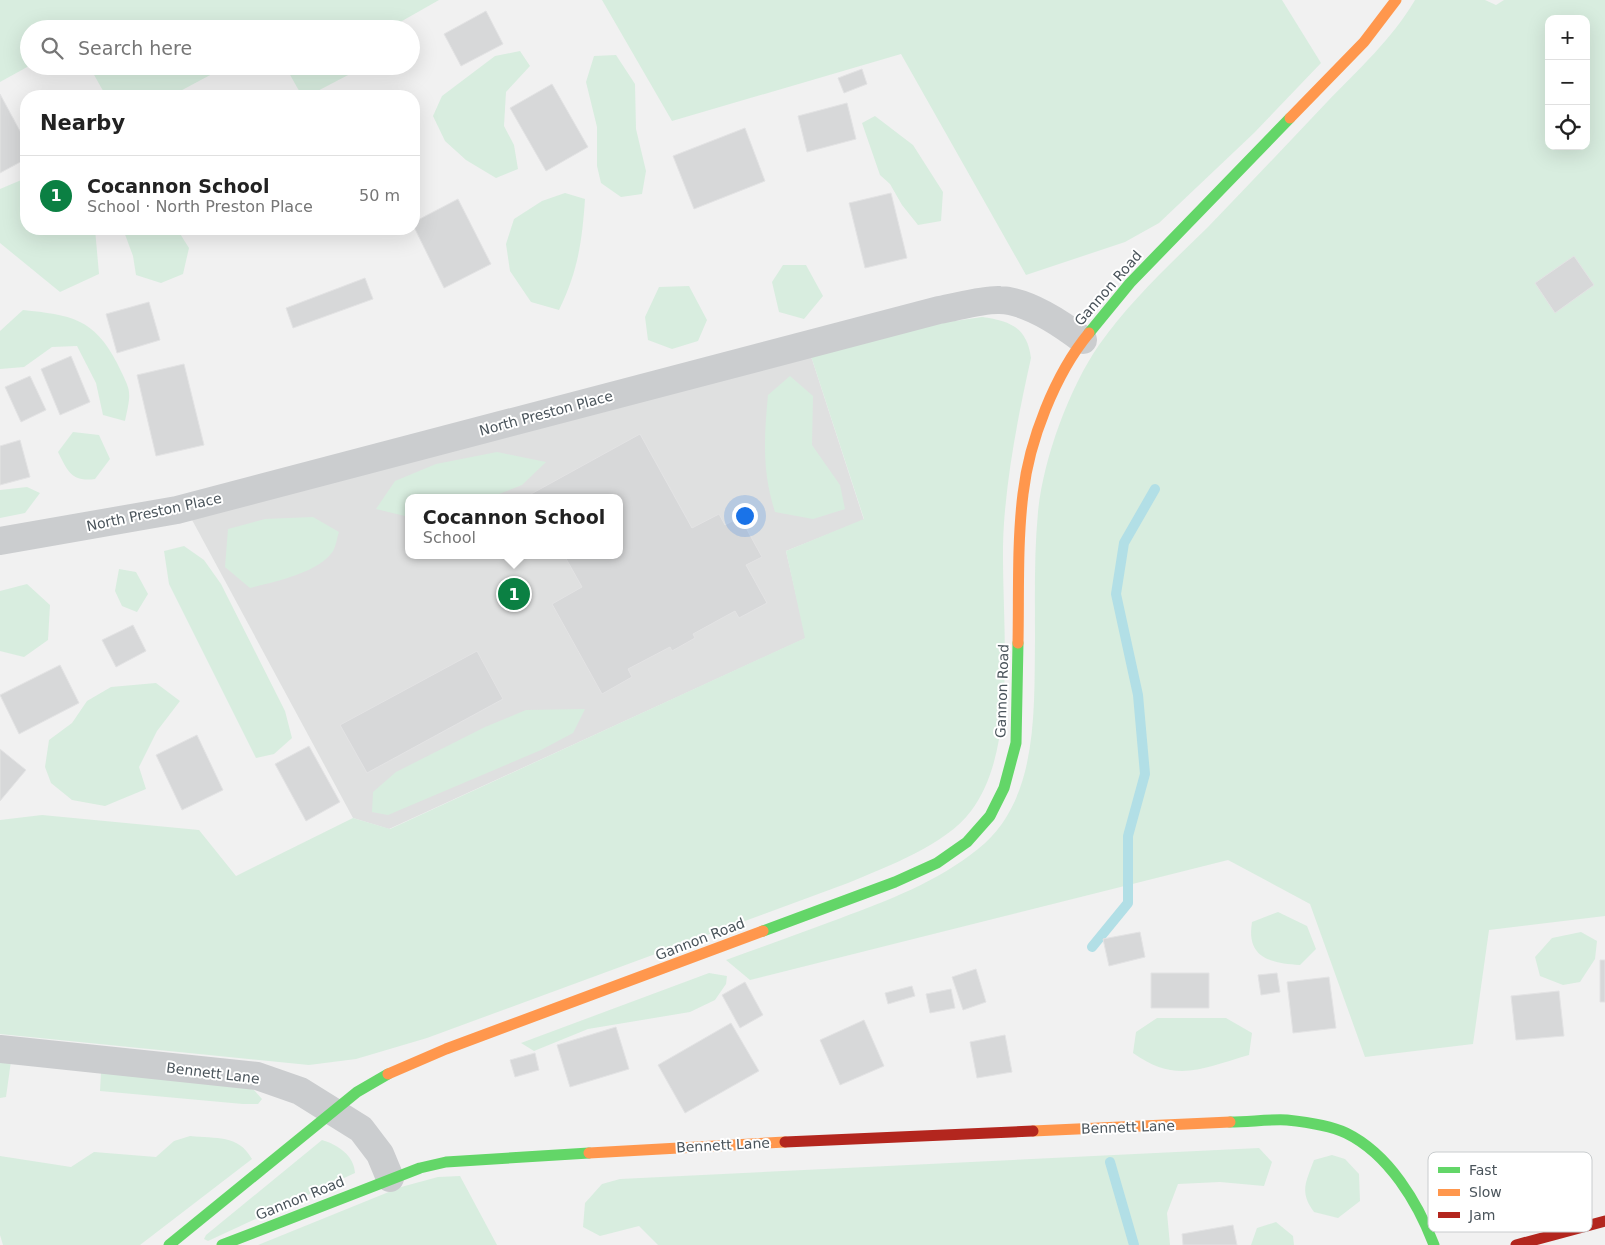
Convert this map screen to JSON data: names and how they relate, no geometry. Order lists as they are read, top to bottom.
{
  "streets": {
    "street": ["Gannon Road", "North Preston Place", "Bennett Lane"]
  },
  "crossings": [
    ["Gannon Road", "North Preston Place"],
    ["Gannon Road", "Bennett Lane"]
  ],
  "legend": ["Fast", "Slow", "Jam"],
  "page": {
    "map_buttons": ["+", "−"],
    "search": "Search here",
    "heading": "Nearby",
    "list": [
      {
        "mark": "1",
        "name": "Cocannon School",
        "note": "School · North Preston Place",
        "value": "50 m"
      }
    ],
    "popup": ["Cocannon School", "School"],
    "pins": "1"
  }
}
